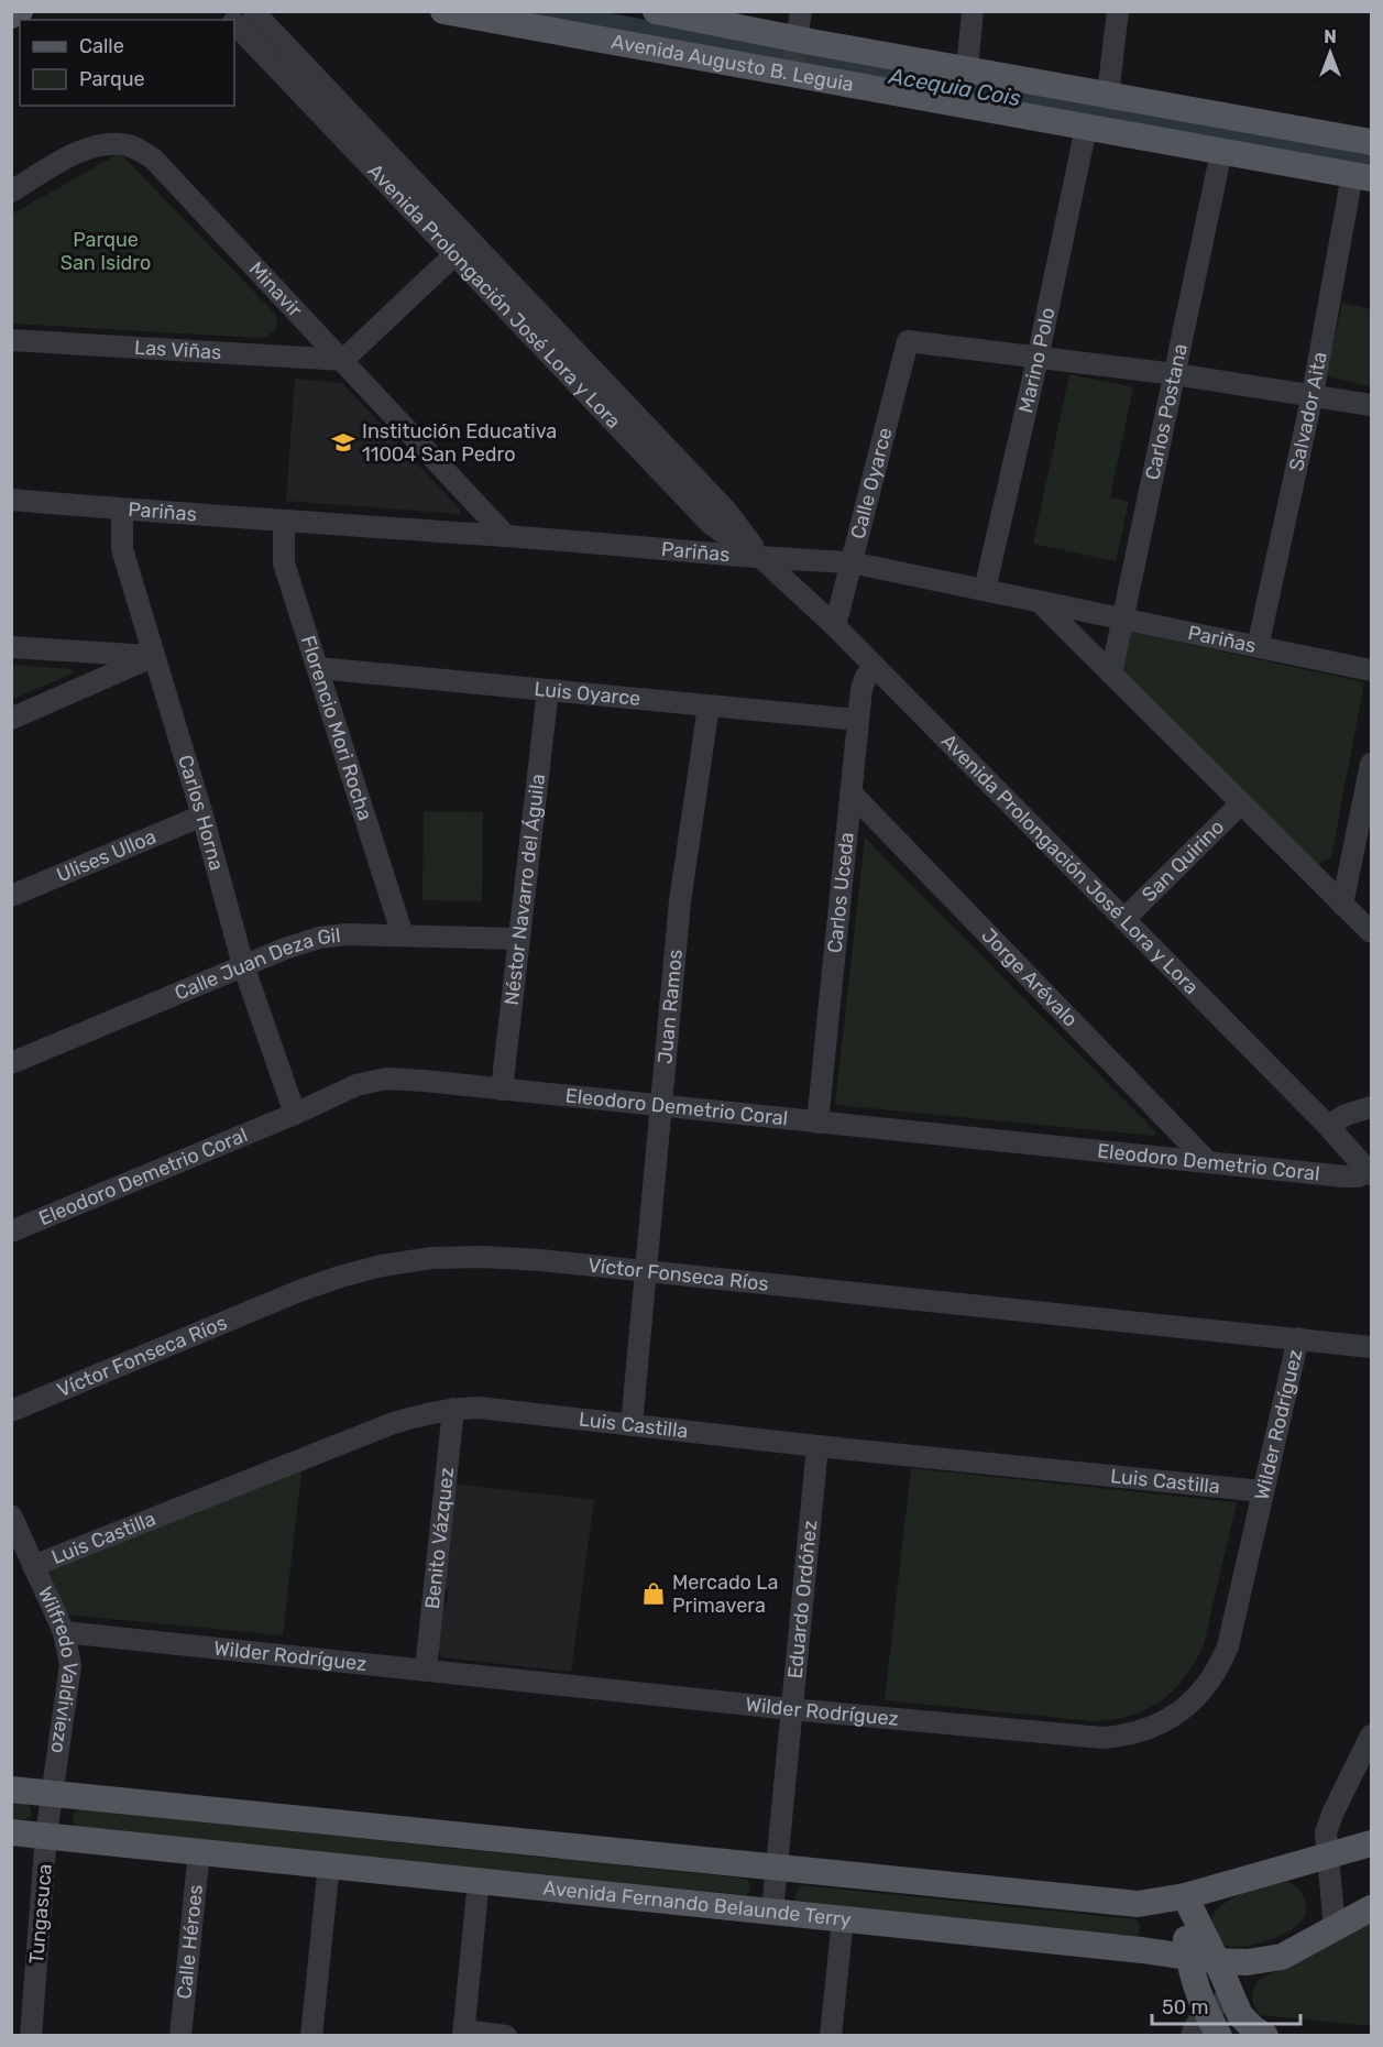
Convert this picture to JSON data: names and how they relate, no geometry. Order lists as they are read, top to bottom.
{
  "streets": {
    "main road": ["Avenida Augusto B. Leguia", "Avenida Fernando Belaunde Terry"],
    "street": [
      "Minavir",
      "Avenida Prolongación José Lora y Lora",
      "Las Viñas",
      "Marino Polo",
      "Salvador Aita",
      "Carlos Postana",
      "Calle Oyarce",
      "Pariñas",
      "Luis Oyarce",
      "Florencio Mori Rocha",
      "Carlos Horna",
      "Ulises Ulloa",
      "San Quirino",
      "Néstor Navarro del Águila",
      "Carlos Uceda",
      "Calle Juan Deza Gil",
      "Jorge Arévalo",
      "Juan Ramos",
      "Eleodoro Demetrio Coral",
      "Víctor Fonseca Ríos",
      "Luis Castilla",
      "Wilder Rodríguez",
      "Benito Vázquez",
      "Eduardo Ordóñez",
      "Wilfredo Valdiviezo",
      "Tungasuca",
      "Calle Héroes"
    ]
  },
  "crossings": [
    ["Avenida Augusto B. Leguia", "Marino Polo"],
    ["Avenida Augusto B. Leguia", "Salvador Aita"],
    ["Avenida Augusto B. Leguia", "Carlos Postana"],
    ["Minavir", "Las Viñas"],
    ["Minavir", "Pariñas"],
    ["Avenida Prolongación José Lora y Lora", "Calle Oyarce"],
    ["Avenida Prolongación José Lora y Lora", "Pariñas"],
    ["Avenida Prolongación José Lora y Lora", "San Quirino"],
    ["Avenida Prolongación José Lora y Lora", "Carlos Uceda"],
    ["Avenida Prolongación José Lora y Lora", "Eleodoro Demetrio Coral"],
    ["Marino Polo", "Calle Oyarce"],
    ["Marino Polo", "Pariñas"],
    ["Salvador Aita", "Pariñas"],
    ["Carlos Postana", "Pariñas"],
    ["Calle Oyarce", "Pariñas"],
    ["Pariñas", "Florencio Mori Rocha"],
    ["Pariñas", "Carlos Horna"],
    ["Luis Oyarce", "Florencio Mori Rocha"],
    ["Luis Oyarce", "Néstor Navarro del Águila"],
    ["Luis Oyarce", "Carlos Uceda"],
    ["Luis Oyarce", "Juan Ramos"],
    ["Florencio Mori Rocha", "Calle Juan Deza Gil"],
    ["Carlos Horna", "Ulises Ulloa"],
    ["Carlos Horna", "Calle Juan Deza Gil"],
    ["Carlos Horna", "Eleodoro Demetrio Coral"],
    ["Néstor Navarro del Águila", "Calle Juan Deza Gil"],
    ["Néstor Navarro del Águila", "Eleodoro Demetrio Coral"],
    ["Carlos Uceda", "Jorge Arévalo"],
    ["Carlos Uceda", "Eleodoro Demetrio Coral"],
    ["Jorge Arévalo", "Eleodoro Demetrio Coral"],
    ["Juan Ramos", "Eleodoro Demetrio Coral"],
    ["Juan Ramos", "Víctor Fonseca Ríos"],
    ["Juan Ramos", "Luis Castilla"],
    ["Víctor Fonseca Ríos", "Wilder Rodríguez"],
    ["Luis Castilla", "Wilder Rodríguez"],
    ["Luis Castilla", "Benito Vázquez"],
    ["Luis Castilla", "Eduardo Ordóñez"],
    ["Luis Castilla", "Wilfredo Valdiviezo"],
    ["Wilder Rodríguez", "Benito Vázquez"],
    ["Wilder Rodríguez", "Eduardo Ordóñez"],
    ["Wilder Rodríguez", "Wilfredo Valdiviezo"],
    ["Eduardo Ordóñez", "Avenida Fernando Belaunde Terry"],
    ["Wilfredo Valdiviezo", "Tungasuca"],
    ["Avenida Fernando Belaunde Terry", "Tungasuca"],
    ["Avenida Fernando Belaunde Terry", "Calle Héroes"]
  ],
  "water": ["Acequia Cois"],
  "parks": ["Parque San Isidro"],
  "places": {
    "school or university": ["Institución Educativa 11004 San Pedro"],
    "shop": ["Mercado La Primavera"]
  },
  "legend": ["Calle", "Parque"],
  "scale_bar": "50 m",
  "north": "top"
}
